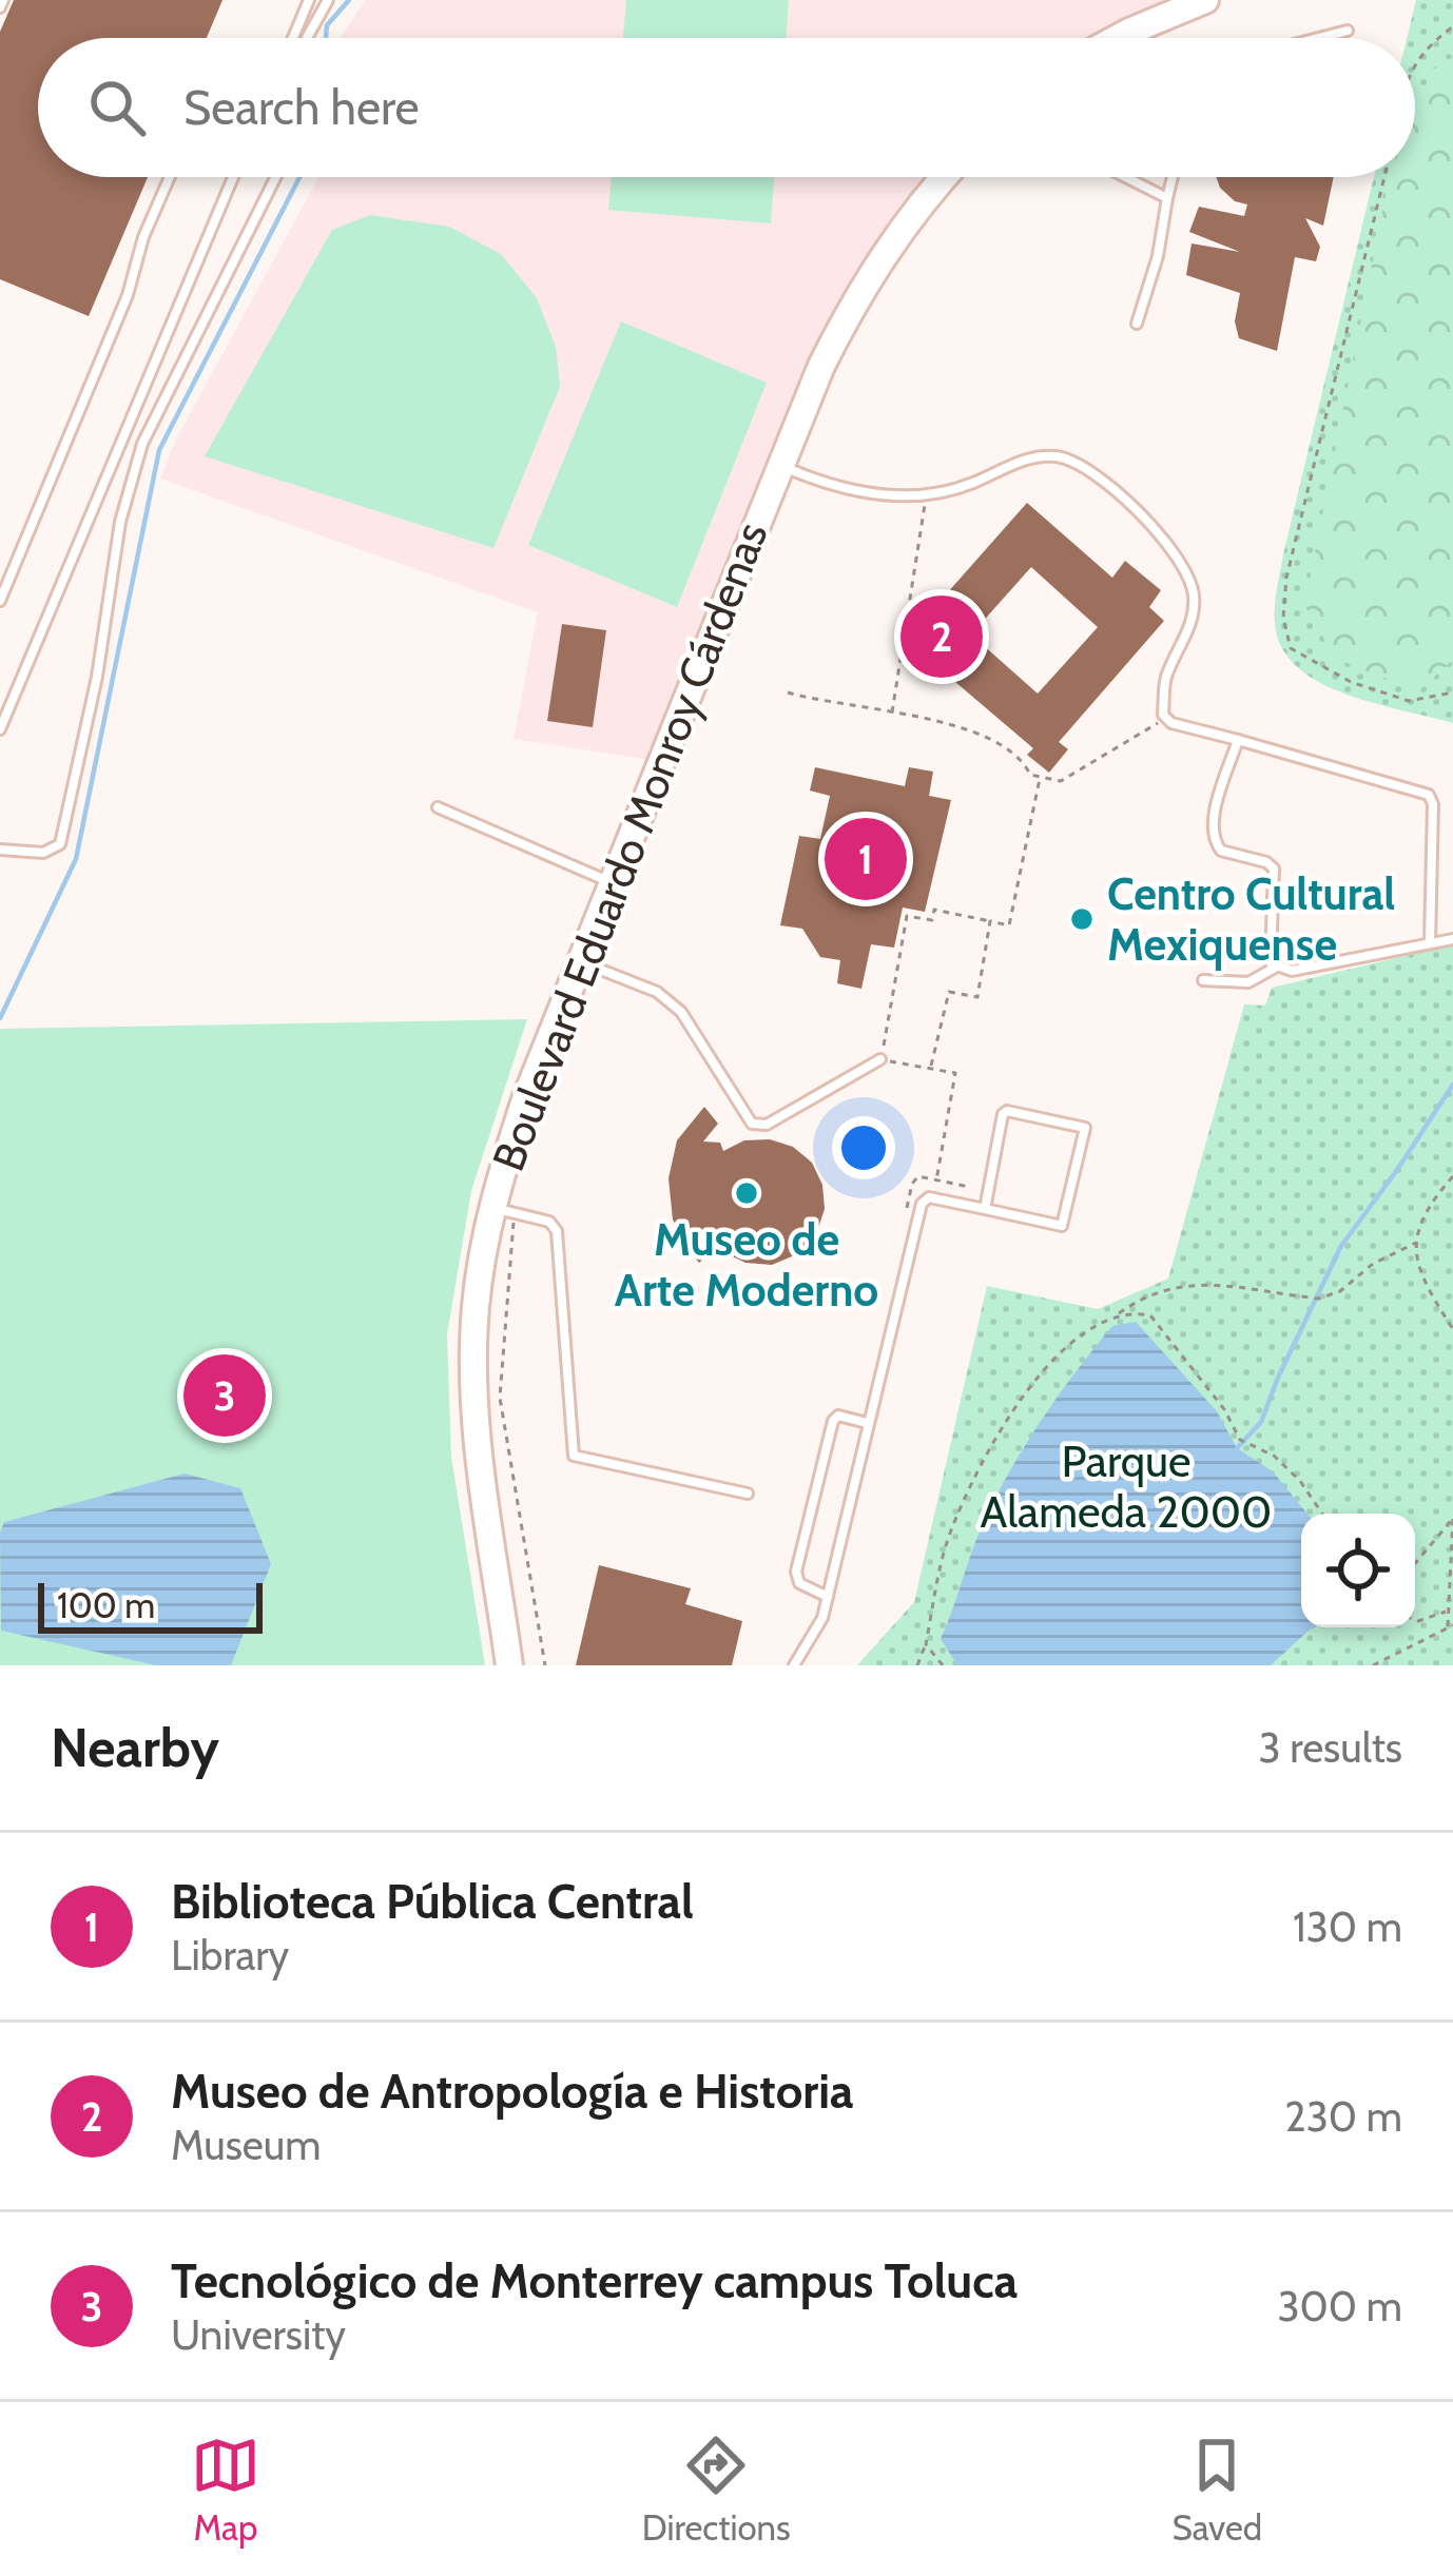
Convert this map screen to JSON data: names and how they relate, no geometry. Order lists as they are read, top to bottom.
{
  "streets": {
    "main road": ["Boulevard Eduardo Monroy Cárdenas"]
  },
  "parks": ["Parque Alameda 2000"],
  "places": ["Centro Cultural Mexiquense", "Museo de Arte Moderno"],
  "scale_bar": "100 m",
  "page": {
    "search": "Search here",
    "pins": ["2", "1", "3"],
    "scale": "100 m",
    "heading": ["Nearby", "3 results"],
    "list": [
      {
        "mark": "1",
        "name": "Biblioteca Pública Central",
        "note": "Library",
        "value": "130 m"
      },
      {
        "mark": "2",
        "name": "Museo de Antropología e Historia",
        "note": "Museum",
        "value": "230 m"
      },
      {
        "mark": "3",
        "name": "Tecnológico de Monterrey campus Toluca",
        "note": "University",
        "value": "300 m"
      }
    ],
    "nav": ["Map", "Directions", "Saved"]
  }
}
